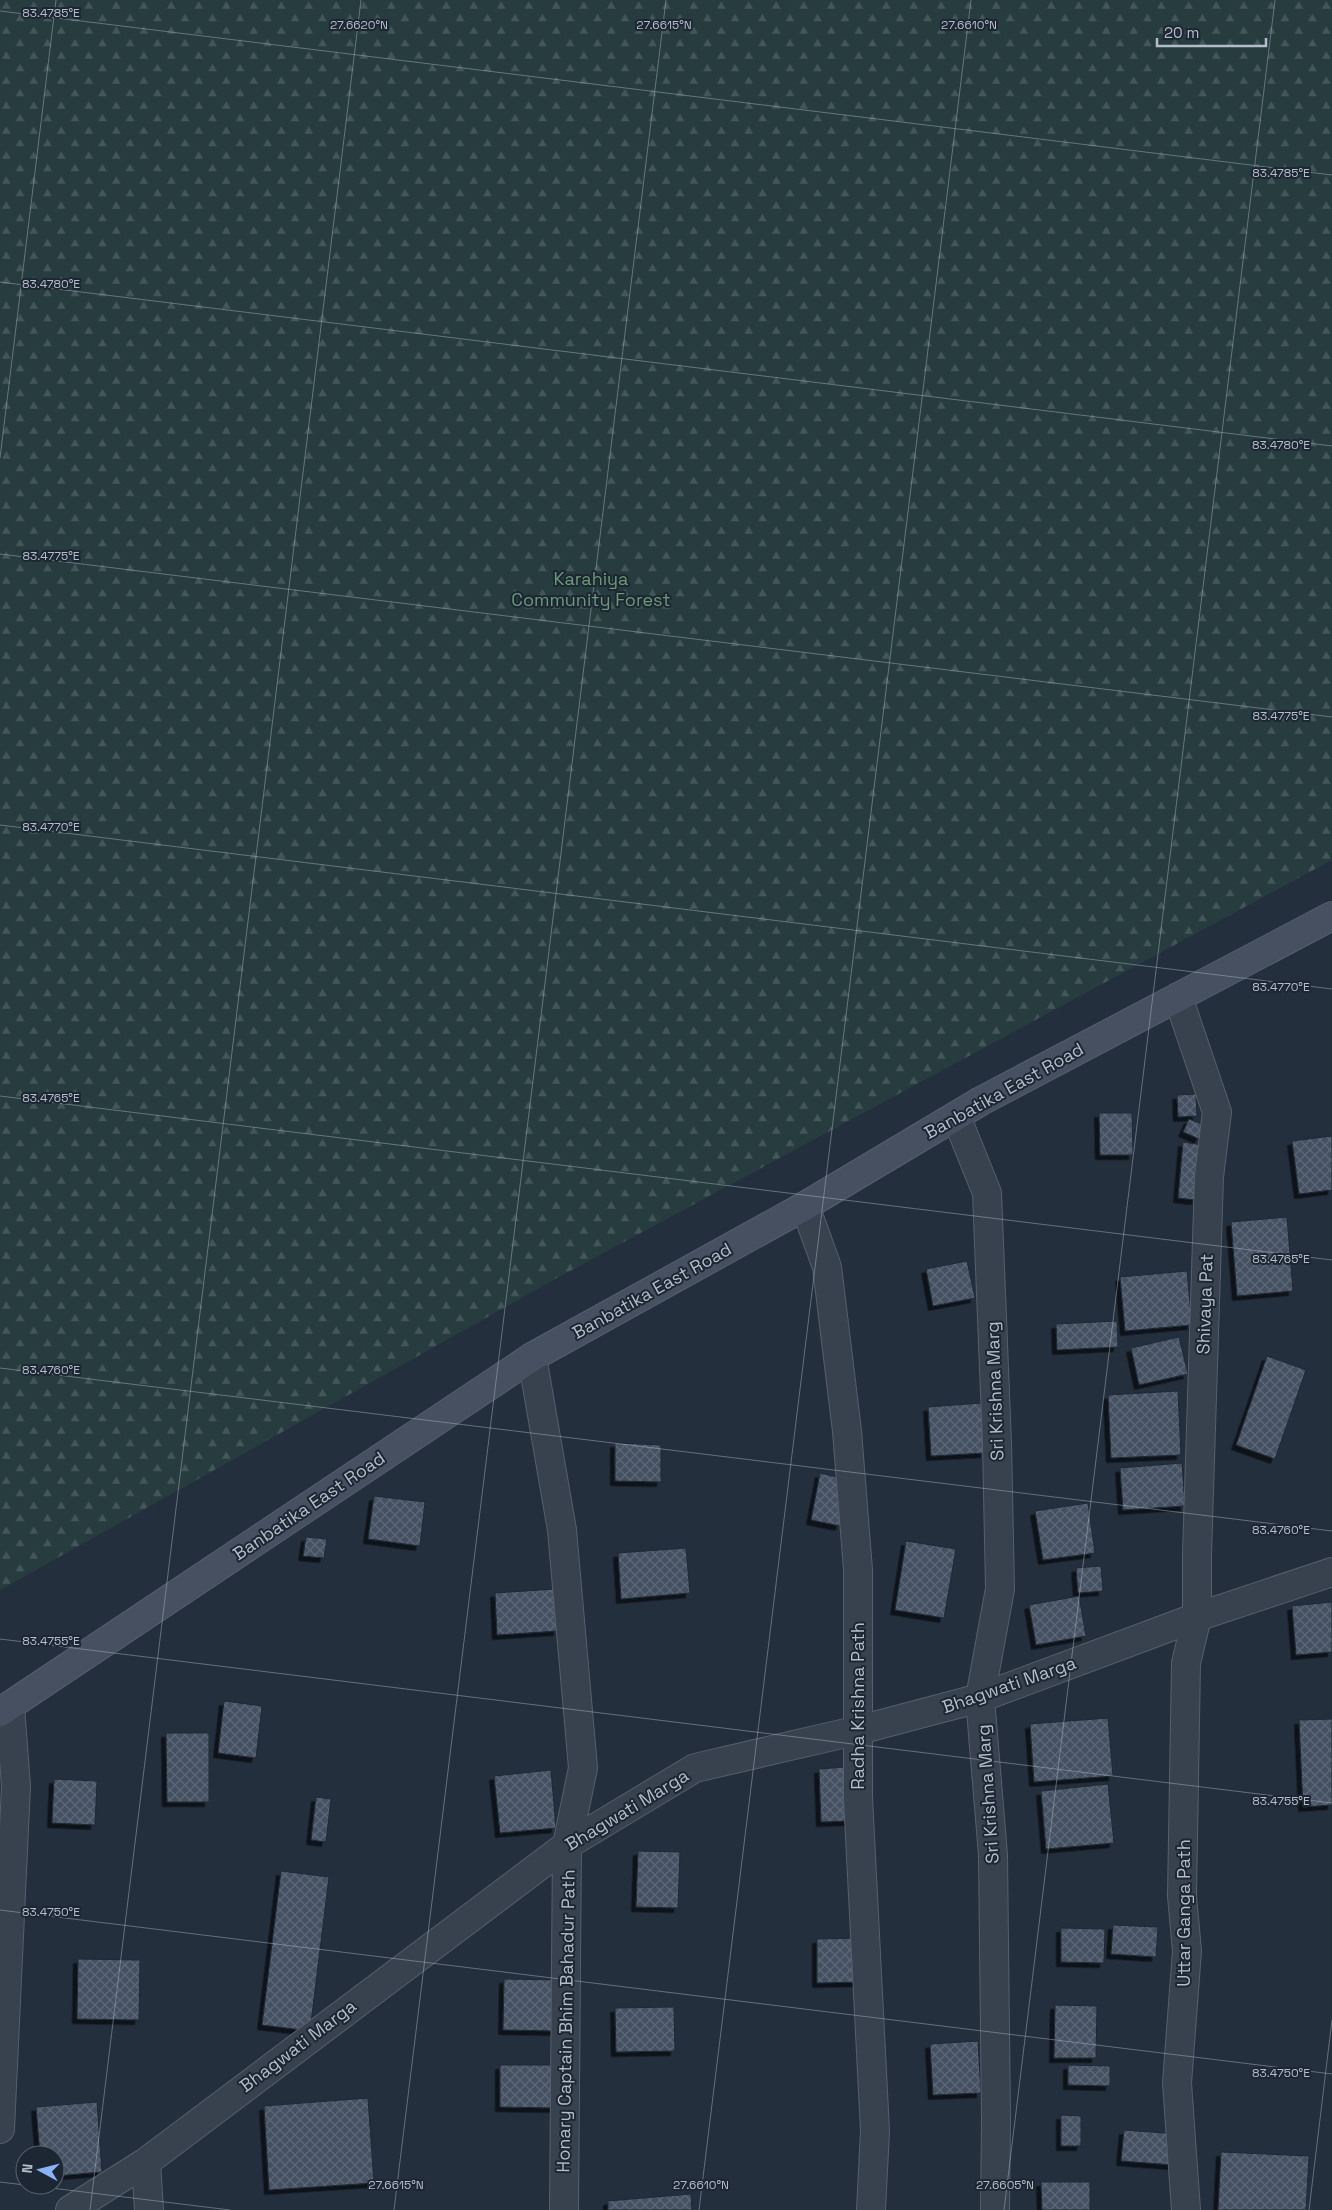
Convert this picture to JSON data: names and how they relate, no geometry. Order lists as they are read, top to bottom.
{
  "streets": {
    "street": [
      "Banbatika East Road",
      "Shivaya Pat",
      "Sri Krishna Marg",
      "Bhagwati Marga",
      "Radha Krishna Path",
      "Uttar Ganga Path",
      "Honary Captain Bhim Bahadur Path"
    ]
  },
  "crossings": [
    ["Banbatika East Road", "Shivaya Pat"],
    ["Banbatika East Road", "Sri Krishna Marg"],
    ["Banbatika East Road", "Radha Krishna Path"],
    ["Banbatika East Road", "Honary Captain Bhim Bahadur Path"],
    ["Shivaya Pat", "Bhagwati Marga"],
    ["Shivaya Pat", "Uttar Ganga Path"],
    ["Sri Krishna Marg", "Bhagwati Marga"],
    ["Bhagwati Marga", "Radha Krishna Path"],
    ["Bhagwati Marga", "Uttar Ganga Path"],
    ["Bhagwati Marga", "Honary Captain Bhim Bahadur Path"]
  ],
  "parks": ["Karahiya Community Forest"],
  "scale_bar": "20 m",
  "north": "left",
  "coordinates": [
    "83.4785°E",
    "27.6620°N",
    "27.6615°N",
    "27.6610°N",
    "83.4780°E",
    "83.4775°E",
    "83.4770°E",
    "83.4765°E",
    "83.4760°E",
    "83.4755°E",
    "83.4750°E",
    "27.6605°N"
  ]
}
